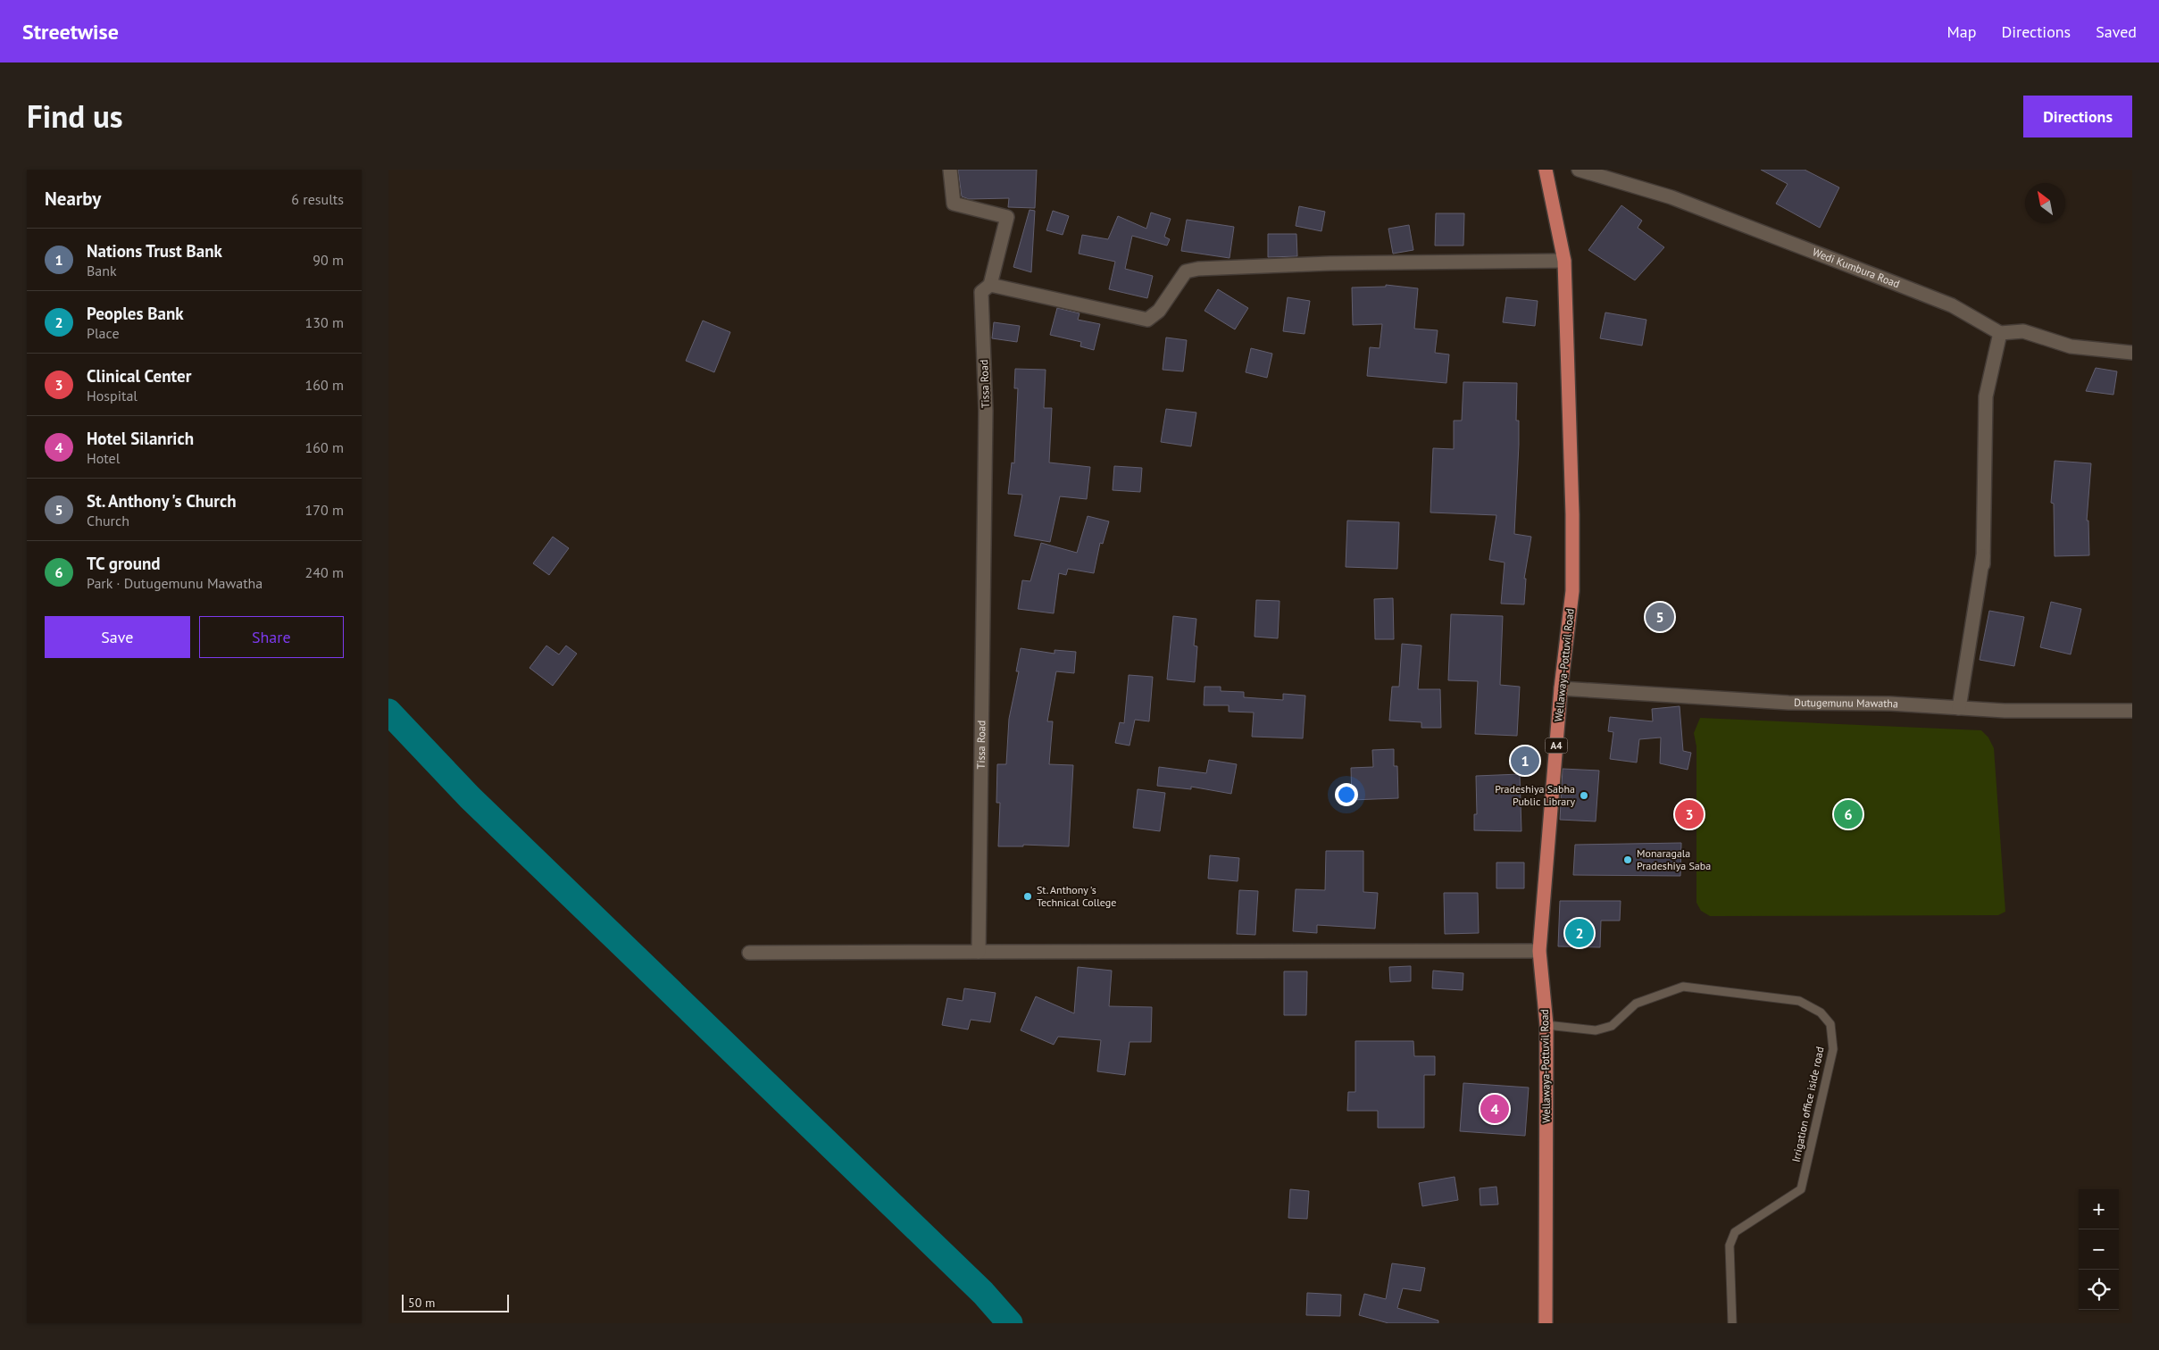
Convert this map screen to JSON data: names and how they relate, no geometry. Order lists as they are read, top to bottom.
{
  "streets": {
    "highway": ["Wellawaya-Pottuvil Road", "A4"],
    "street": ["Wedi Kumbura Road", "Tissa Road", "Dutugemunu Mawatha"],
    "lane": ["Irrigation office iside road"]
  },
  "crossings": [
    ["Wellawaya-Pottuvil Road", "Dutugemunu Mawatha"],
    ["Wellawaya-Pottuvil Road", "Irrigation office iside road"]
  ],
  "places": ["Pradeshiya Sabha Public Library", "Monaragala Pradeshiya Saba", "St. Anthony 's Technical College"],
  "scale_bar": "50 m",
  "north": "top left",
  "page": {
    "header": "Streetwise",
    "nav": ["Map", "Directions", "Saved"],
    "title": "Find us",
    "buttons": [
      "Directions",
      ["Save", "Share"]
    ],
    "heading": ["Nearby", "6 results"],
    "list": [
      {
        "mark": "1",
        "name": "Nations Trust Bank",
        "note": "Bank",
        "value": "90 m"
      },
      {
        "mark": "2",
        "name": "Peoples Bank",
        "note": "Place",
        "value": "130 m"
      },
      {
        "mark": "3",
        "name": "Clinical Center",
        "note": "Hospital",
        "value": "160 m"
      },
      {
        "mark": "4",
        "name": "Hotel Silanrich",
        "note": "Hotel",
        "value": "160 m"
      },
      {
        "mark": "5",
        "name": "St. Anthony 's Church",
        "note": "Church",
        "value": "170 m"
      },
      {
        "mark": "6",
        "name": "TC ground",
        "note": "Park · Dutugemunu Mawatha",
        "value": "240 m"
      }
    ],
    "pins": [
      "5",
      "1",
      "3",
      "6",
      "2",
      "4"
    ],
    "map_buttons": ["+", "−"],
    "scale": "50 m"
  }
}
